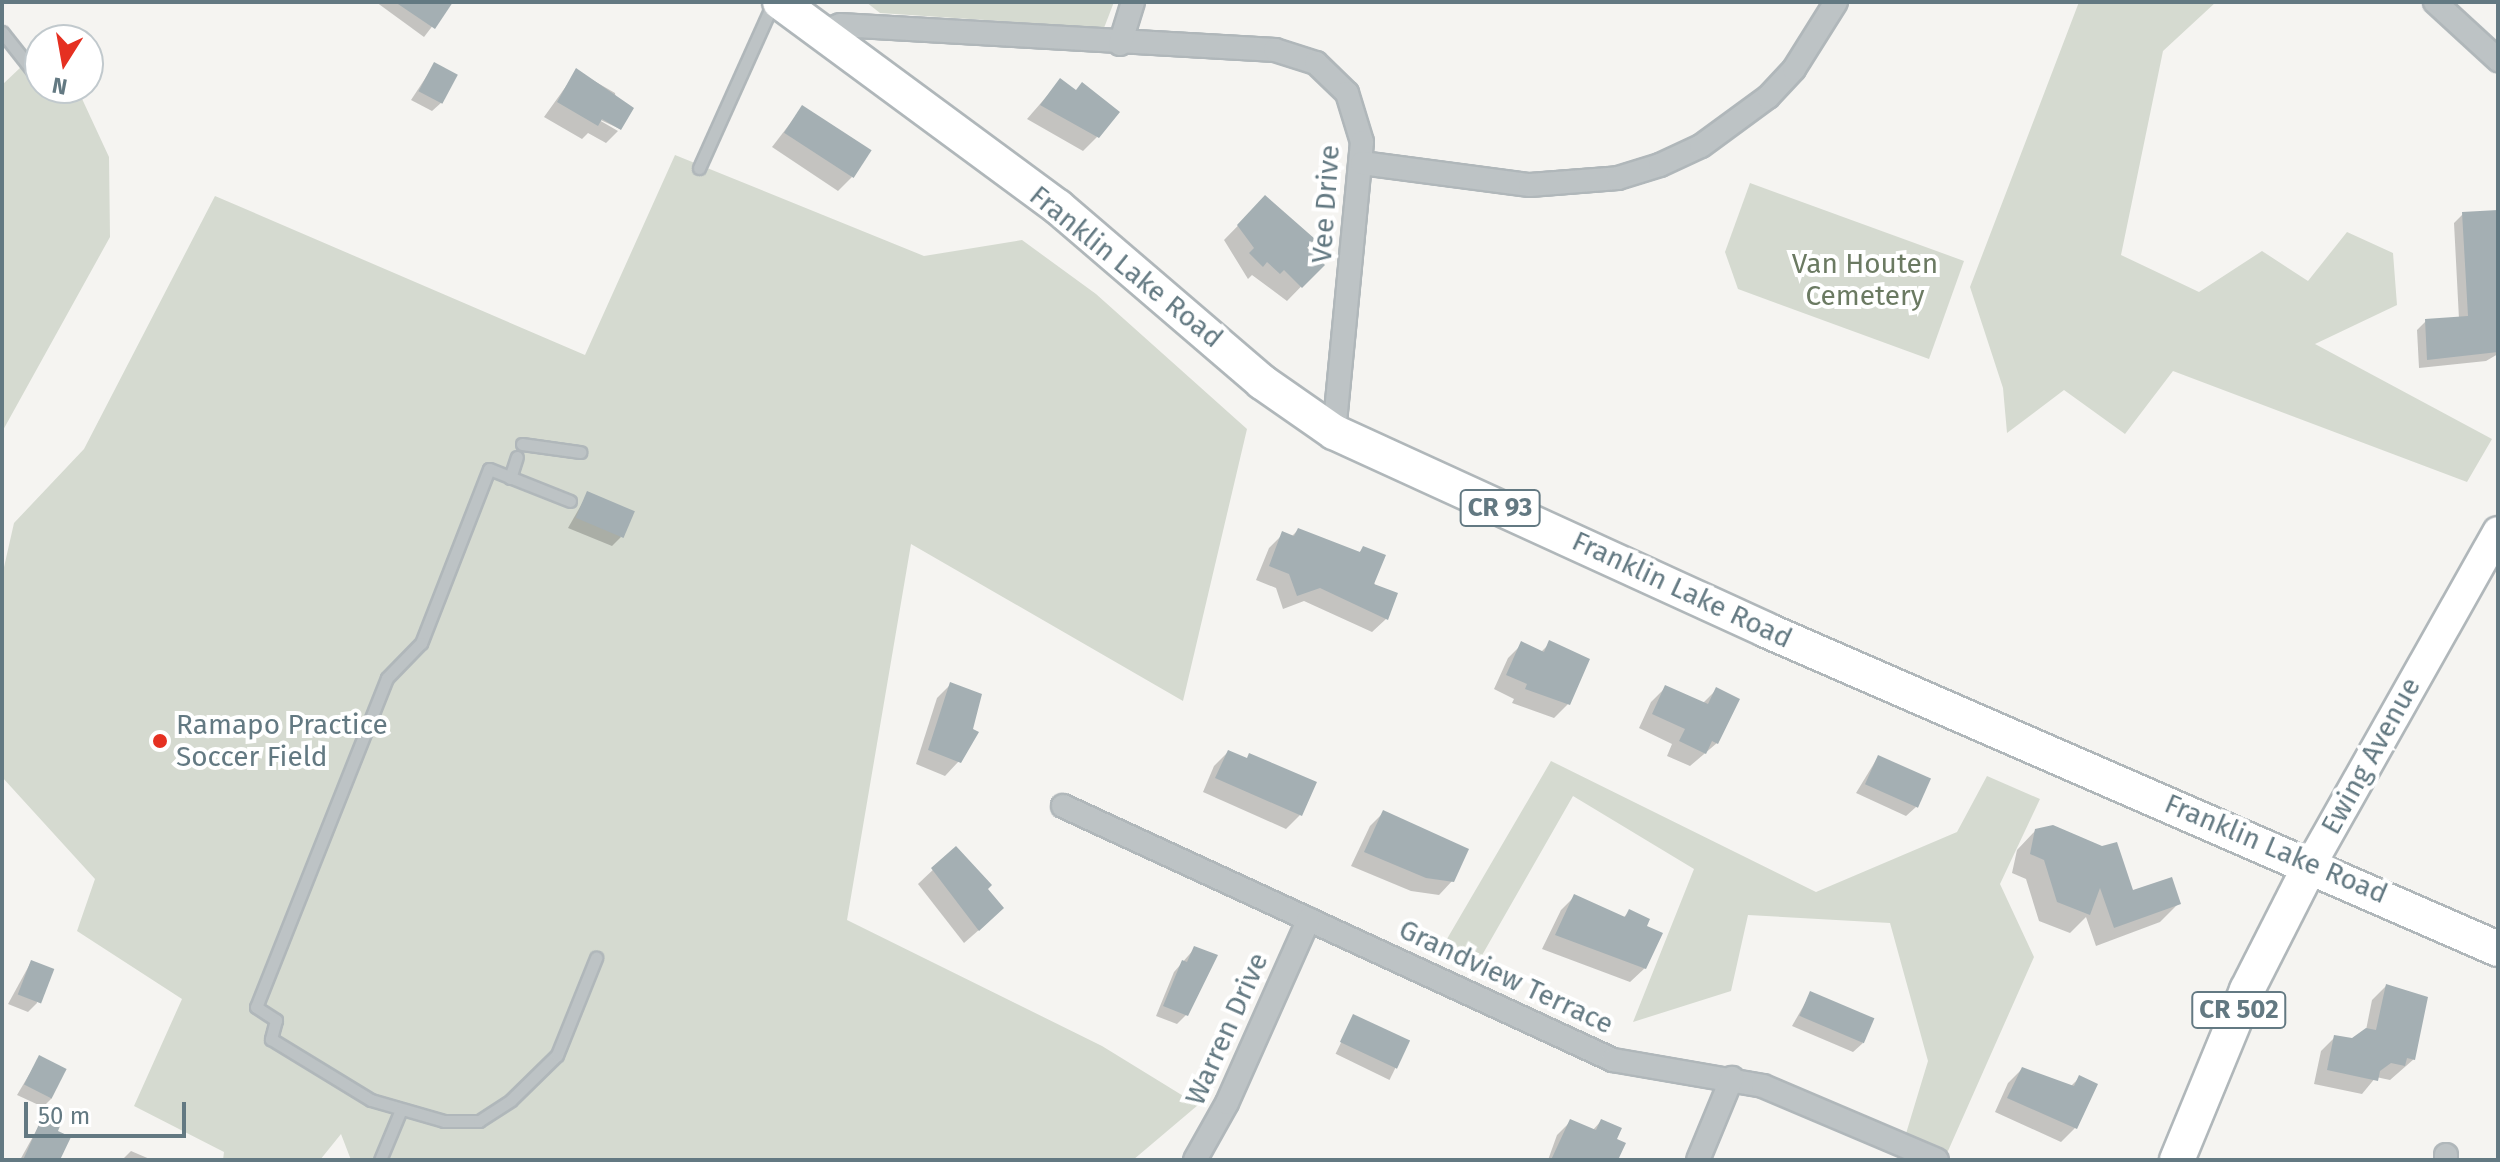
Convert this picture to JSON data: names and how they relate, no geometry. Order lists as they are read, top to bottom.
{
  "streets": {
    "main road": [
      "Franklin Lake Road",
      "CR 93",
      "Ewing Avenue",
      "CR 502"
    ],
    "street": ["Vee Drive", "Grandview Terrace", "Warren Drive"]
  },
  "crossings": [
    ["Vee Drive", "Franklin Lake Road"],
    ["Franklin Lake Road", "Ewing Avenue"],
    ["Grandview Terrace", "Warren Drive"]
  ],
  "parks": ["Van Houten Cemetery"],
  "places": ["Ramapo Practice Soccer Field"],
  "scale_bar": "50 m",
  "north": "bottom"
}
